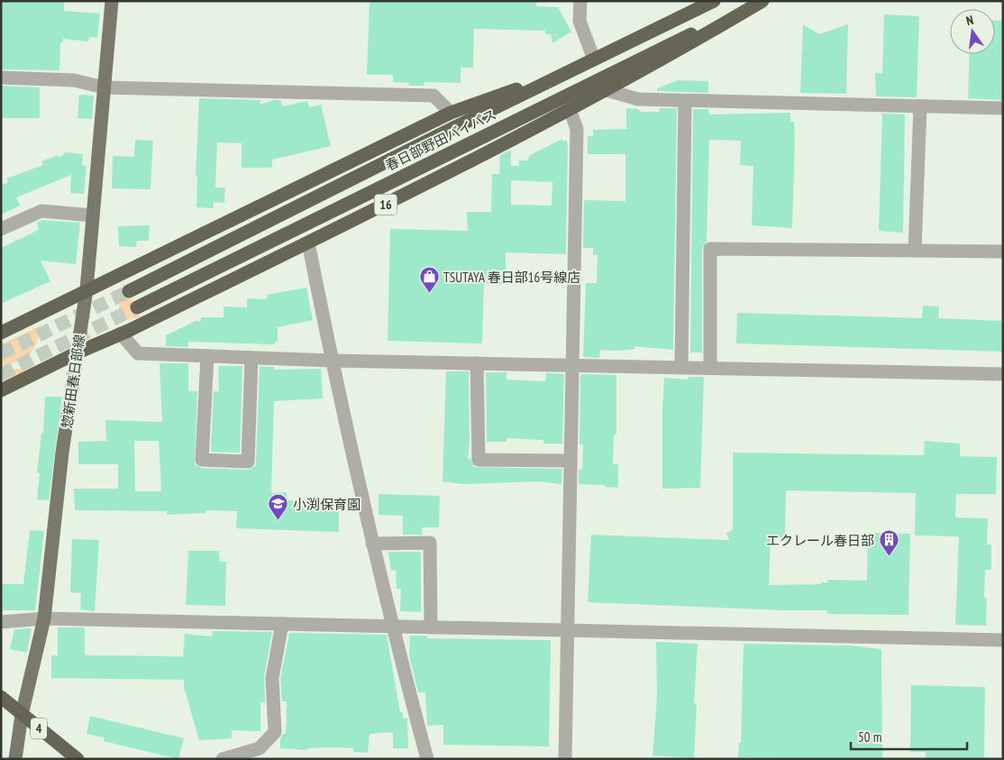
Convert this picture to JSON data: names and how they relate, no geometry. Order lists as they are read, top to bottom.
{
  "streets": {
    "highway": ["春日部野田バイパス", "16", "4"],
    "main road": ["惣新田春日部線"]
  },
  "crossings": [
    ["春日部野田バイパス", "16"],
    ["16", "惣新田春日部線"],
    ["惣新田春日部線", "4"]
  ],
  "places": {
    "shop": ["TSUTAYA 春日部16号線店"],
    "school or university": ["小渕保育園"],
    "building": ["エクレール春日部"]
  },
  "scale_bar": "50 m",
  "north": "top"
}
